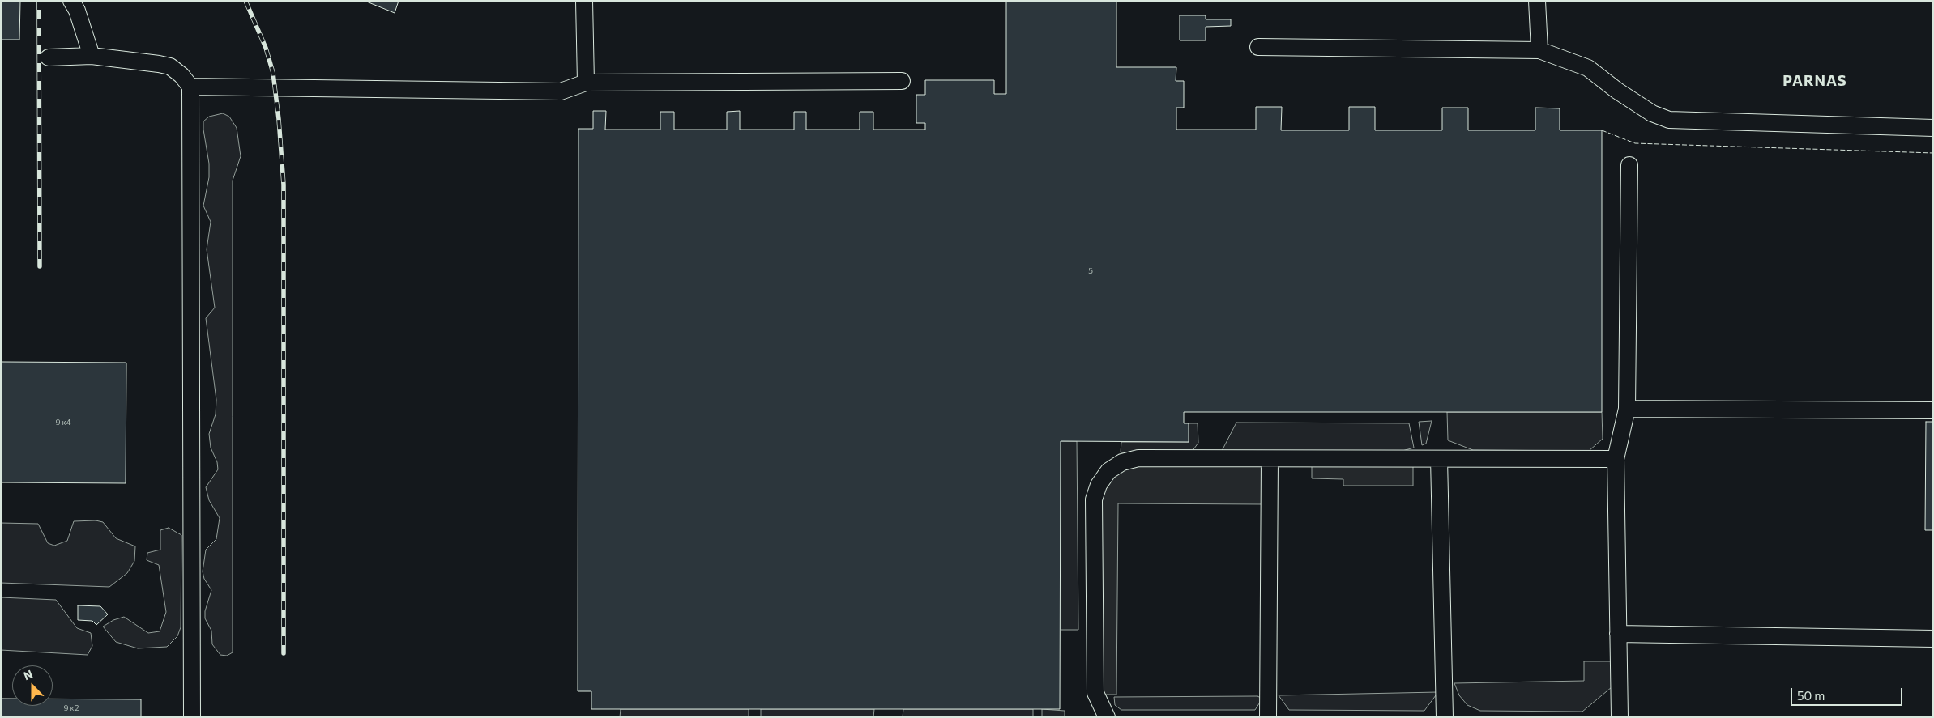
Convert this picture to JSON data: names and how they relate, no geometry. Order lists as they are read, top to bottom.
{
  "districts": ["PARNAS"],
  "house_numbers": ["5", "9 к4", "9 к2"],
  "scale_bar": "50 m",
  "north": "top"
}
